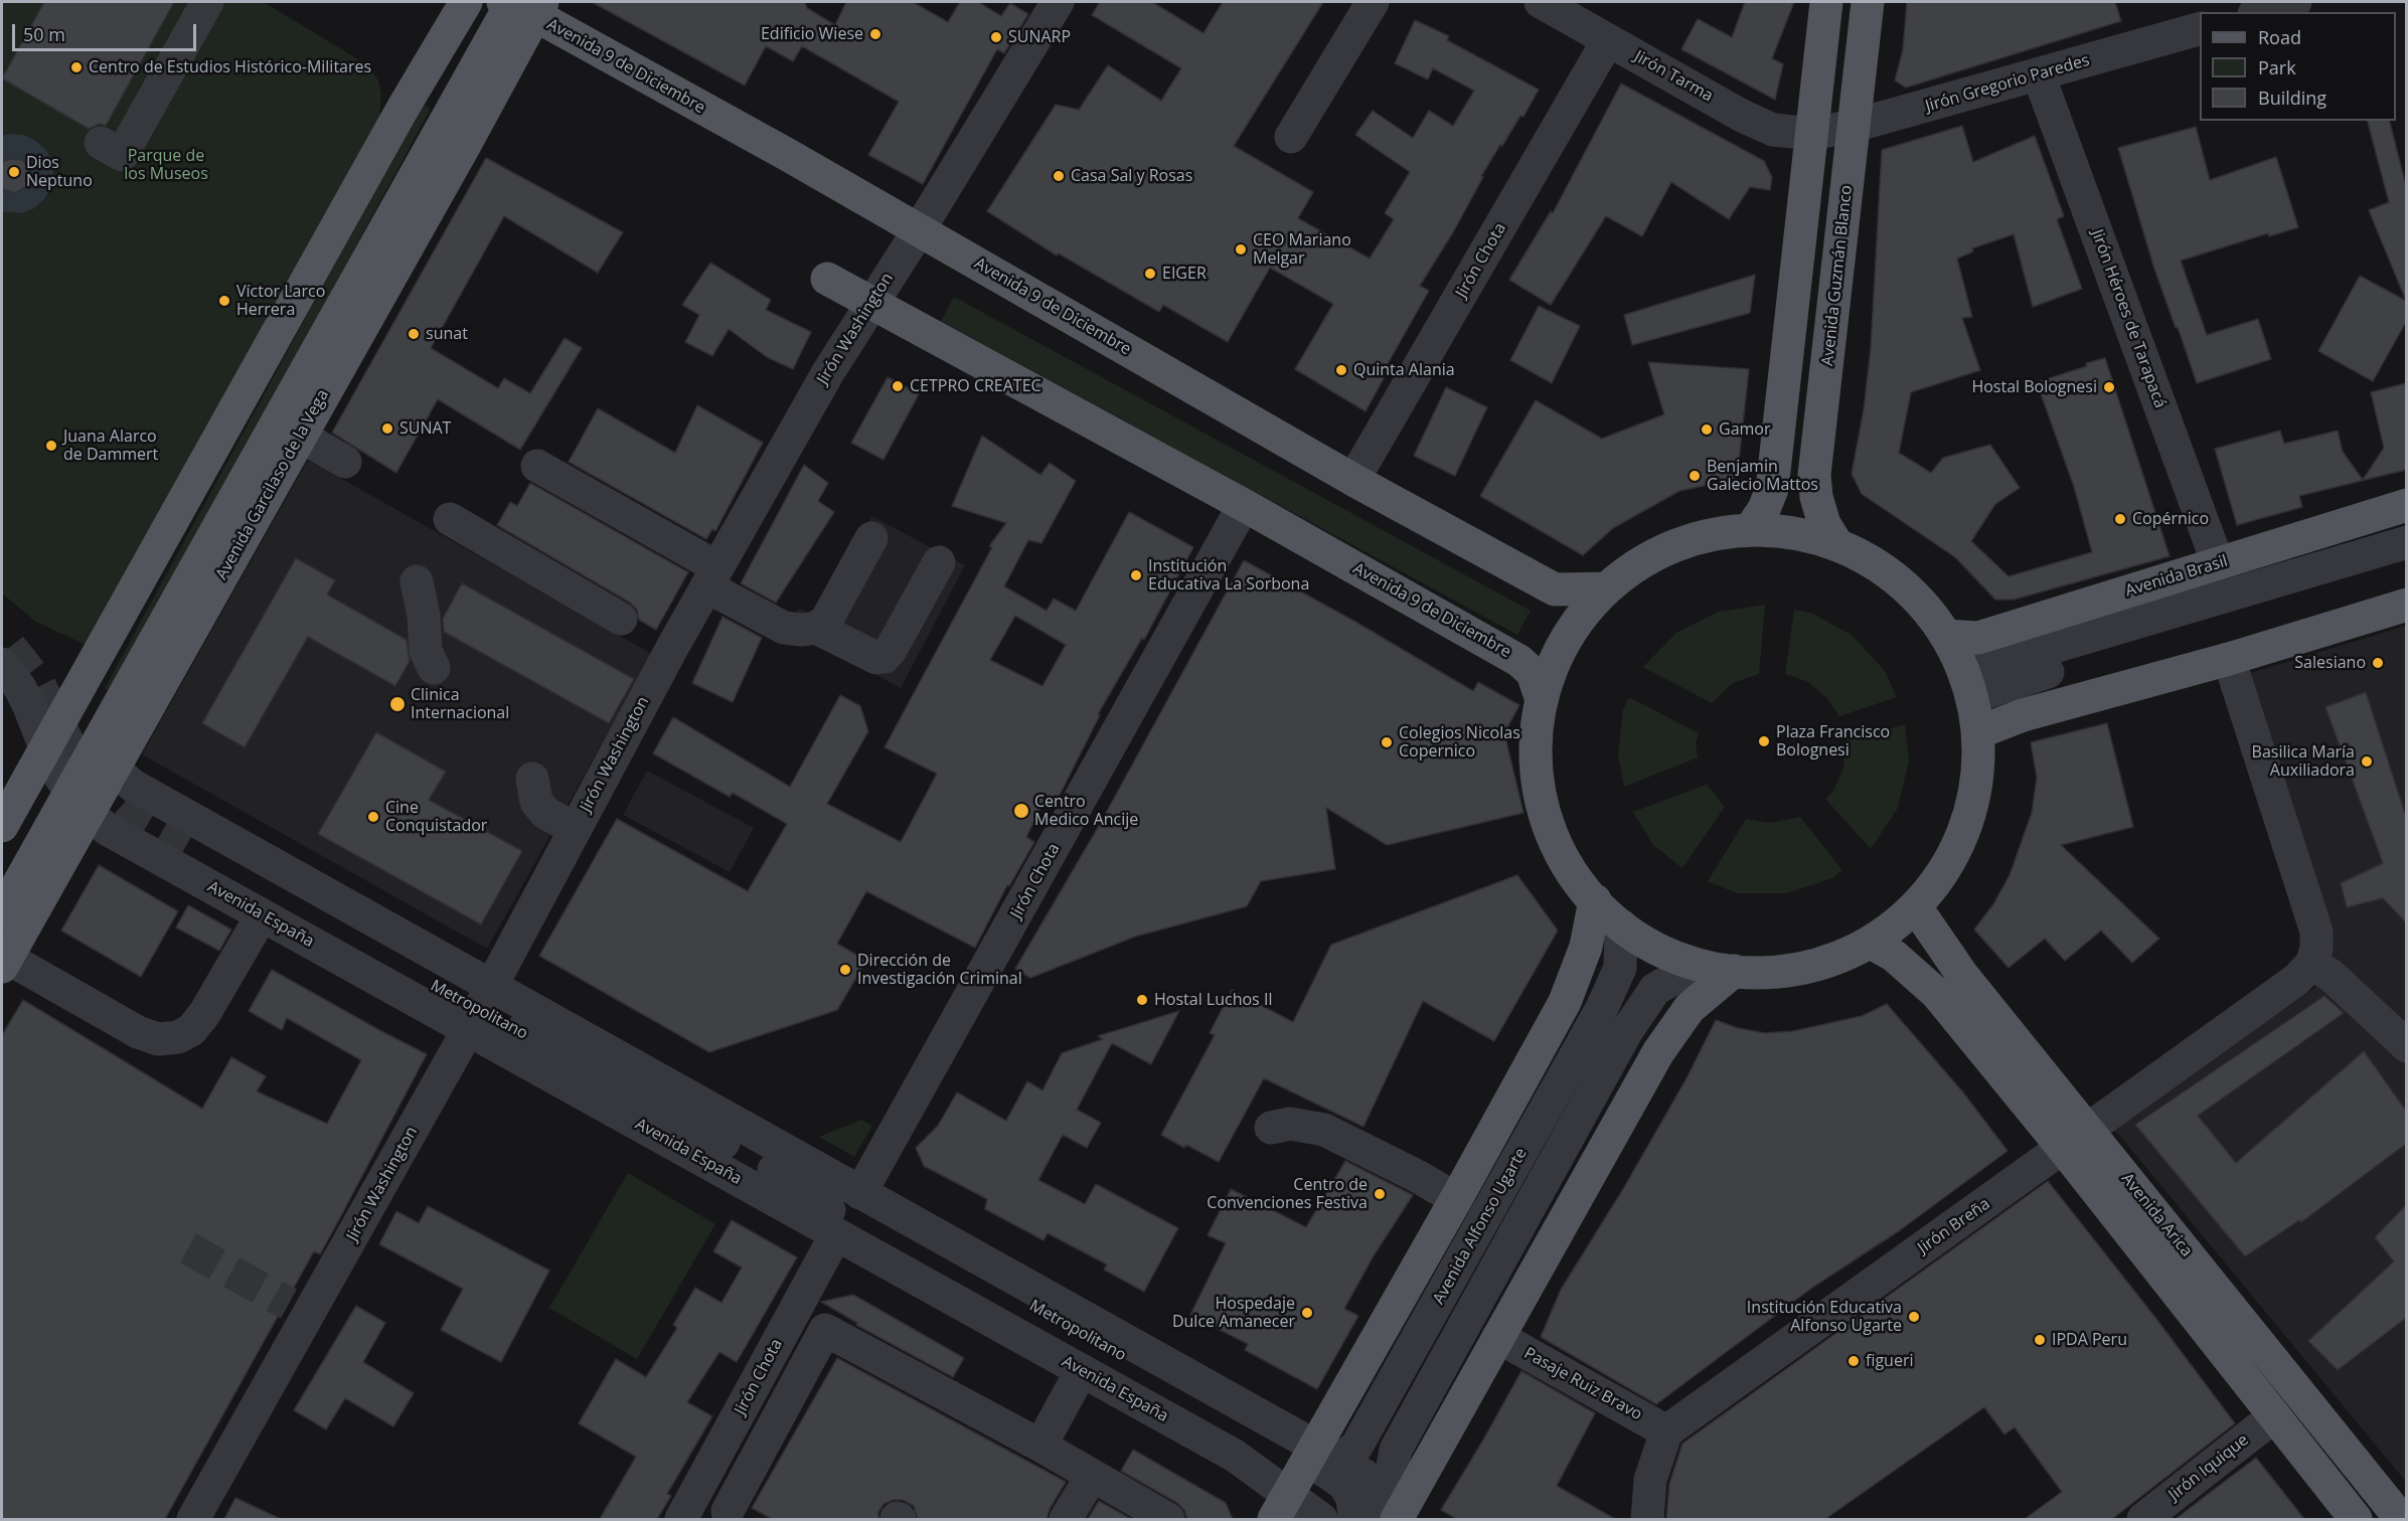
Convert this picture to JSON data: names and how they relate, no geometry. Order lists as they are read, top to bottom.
{
  "streets": {
    "main road": [
      "Avenida 9 de Diciembre",
      "Avenida Guzmán Blanco",
      "Avenida Garcilaso de la Vega",
      "Avenida Brasil",
      "Avenida Arica",
      "Avenida Alfonso Ugarte"
    ],
    "street": [
      "Jirón Tarma",
      "Jirón Gregorio Paredes",
      "Jirón Chota",
      "Jirón Héroes de Tarapacá",
      "Jirón Washington",
      "Avenida España",
      "Metropolitano",
      "Jirón Breña",
      "Pasaje Ruiz Bravo",
      "Jirón Iquique"
    ]
  },
  "crossings": [
    ["Avenida 9 de Diciembre", "Jirón Chota"],
    ["Avenida 9 de Diciembre", "Jirón Washington"],
    ["Avenida 9 de Diciembre", "Avenida Garcilaso de la Vega"],
    ["Jirón Tarma", "Jirón Gregorio Paredes"],
    ["Jirón Tarma", "Jirón Chota"],
    ["Jirón Gregorio Paredes", "Avenida Guzmán Blanco"],
    ["Jirón Gregorio Paredes", "Jirón Héroes de Tarapacá"],
    ["Jirón Chota", "Avenida España"],
    ["Jirón Héroes de Tarapacá", "Avenida Brasil"],
    ["Jirón Washington", "Avenida España"],
    ["Avenida Garcilaso de la Vega", "Avenida España"],
    ["Avenida España", "Metropolitano"],
    ["Avenida España", "Avenida Alfonso Ugarte"],
    ["Metropolitano", "Avenida Alfonso Ugarte"],
    ["Avenida Arica", "Jirón Breña"],
    ["Avenida Arica", "Jirón Iquique"],
    ["Jirón Breña", "Pasaje Ruiz Bravo"]
  ],
  "parks": ["Parque de los Museos"],
  "places": [
    "Edificio Wiese",
    "SUNARP",
    "Centro de Estudios Histórico-Militares",
    "Dios Neptuno",
    "Casa Sal y Rosas",
    "CEO Mariano Melgar",
    "EIGER",
    "Víctor Larco Herrera",
    "sunat",
    "Quinta Alania",
    "CETPRO CREATEC",
    "Hostal Bolognesi",
    "SUNAT",
    "Gamor",
    "Juana Alarco de Dammert",
    "Benjamin Galecio Mattos",
    "Copérnico",
    "Institución Educativa La Sorbona",
    "Salesiano",
    "Clinica Internacional",
    "Plaza Francisco Bolognesi",
    "Colegios Nicolas Copernico",
    "Basilica María Auxiliadora",
    "Centro Medico Ancije",
    "Cine Conquistador",
    "Dirección de Investigación Criminal",
    "Hostal Luchos II",
    "Centro de Convenciones Festiva",
    "Hospedaje Dulce Amanecer",
    "Institución Educativa Alfonso Ugarte",
    "IPDA Peru",
    "figueri"
  ],
  "legend": ["Road", "Park", "Building"],
  "scale_bar": "50 m"
}
